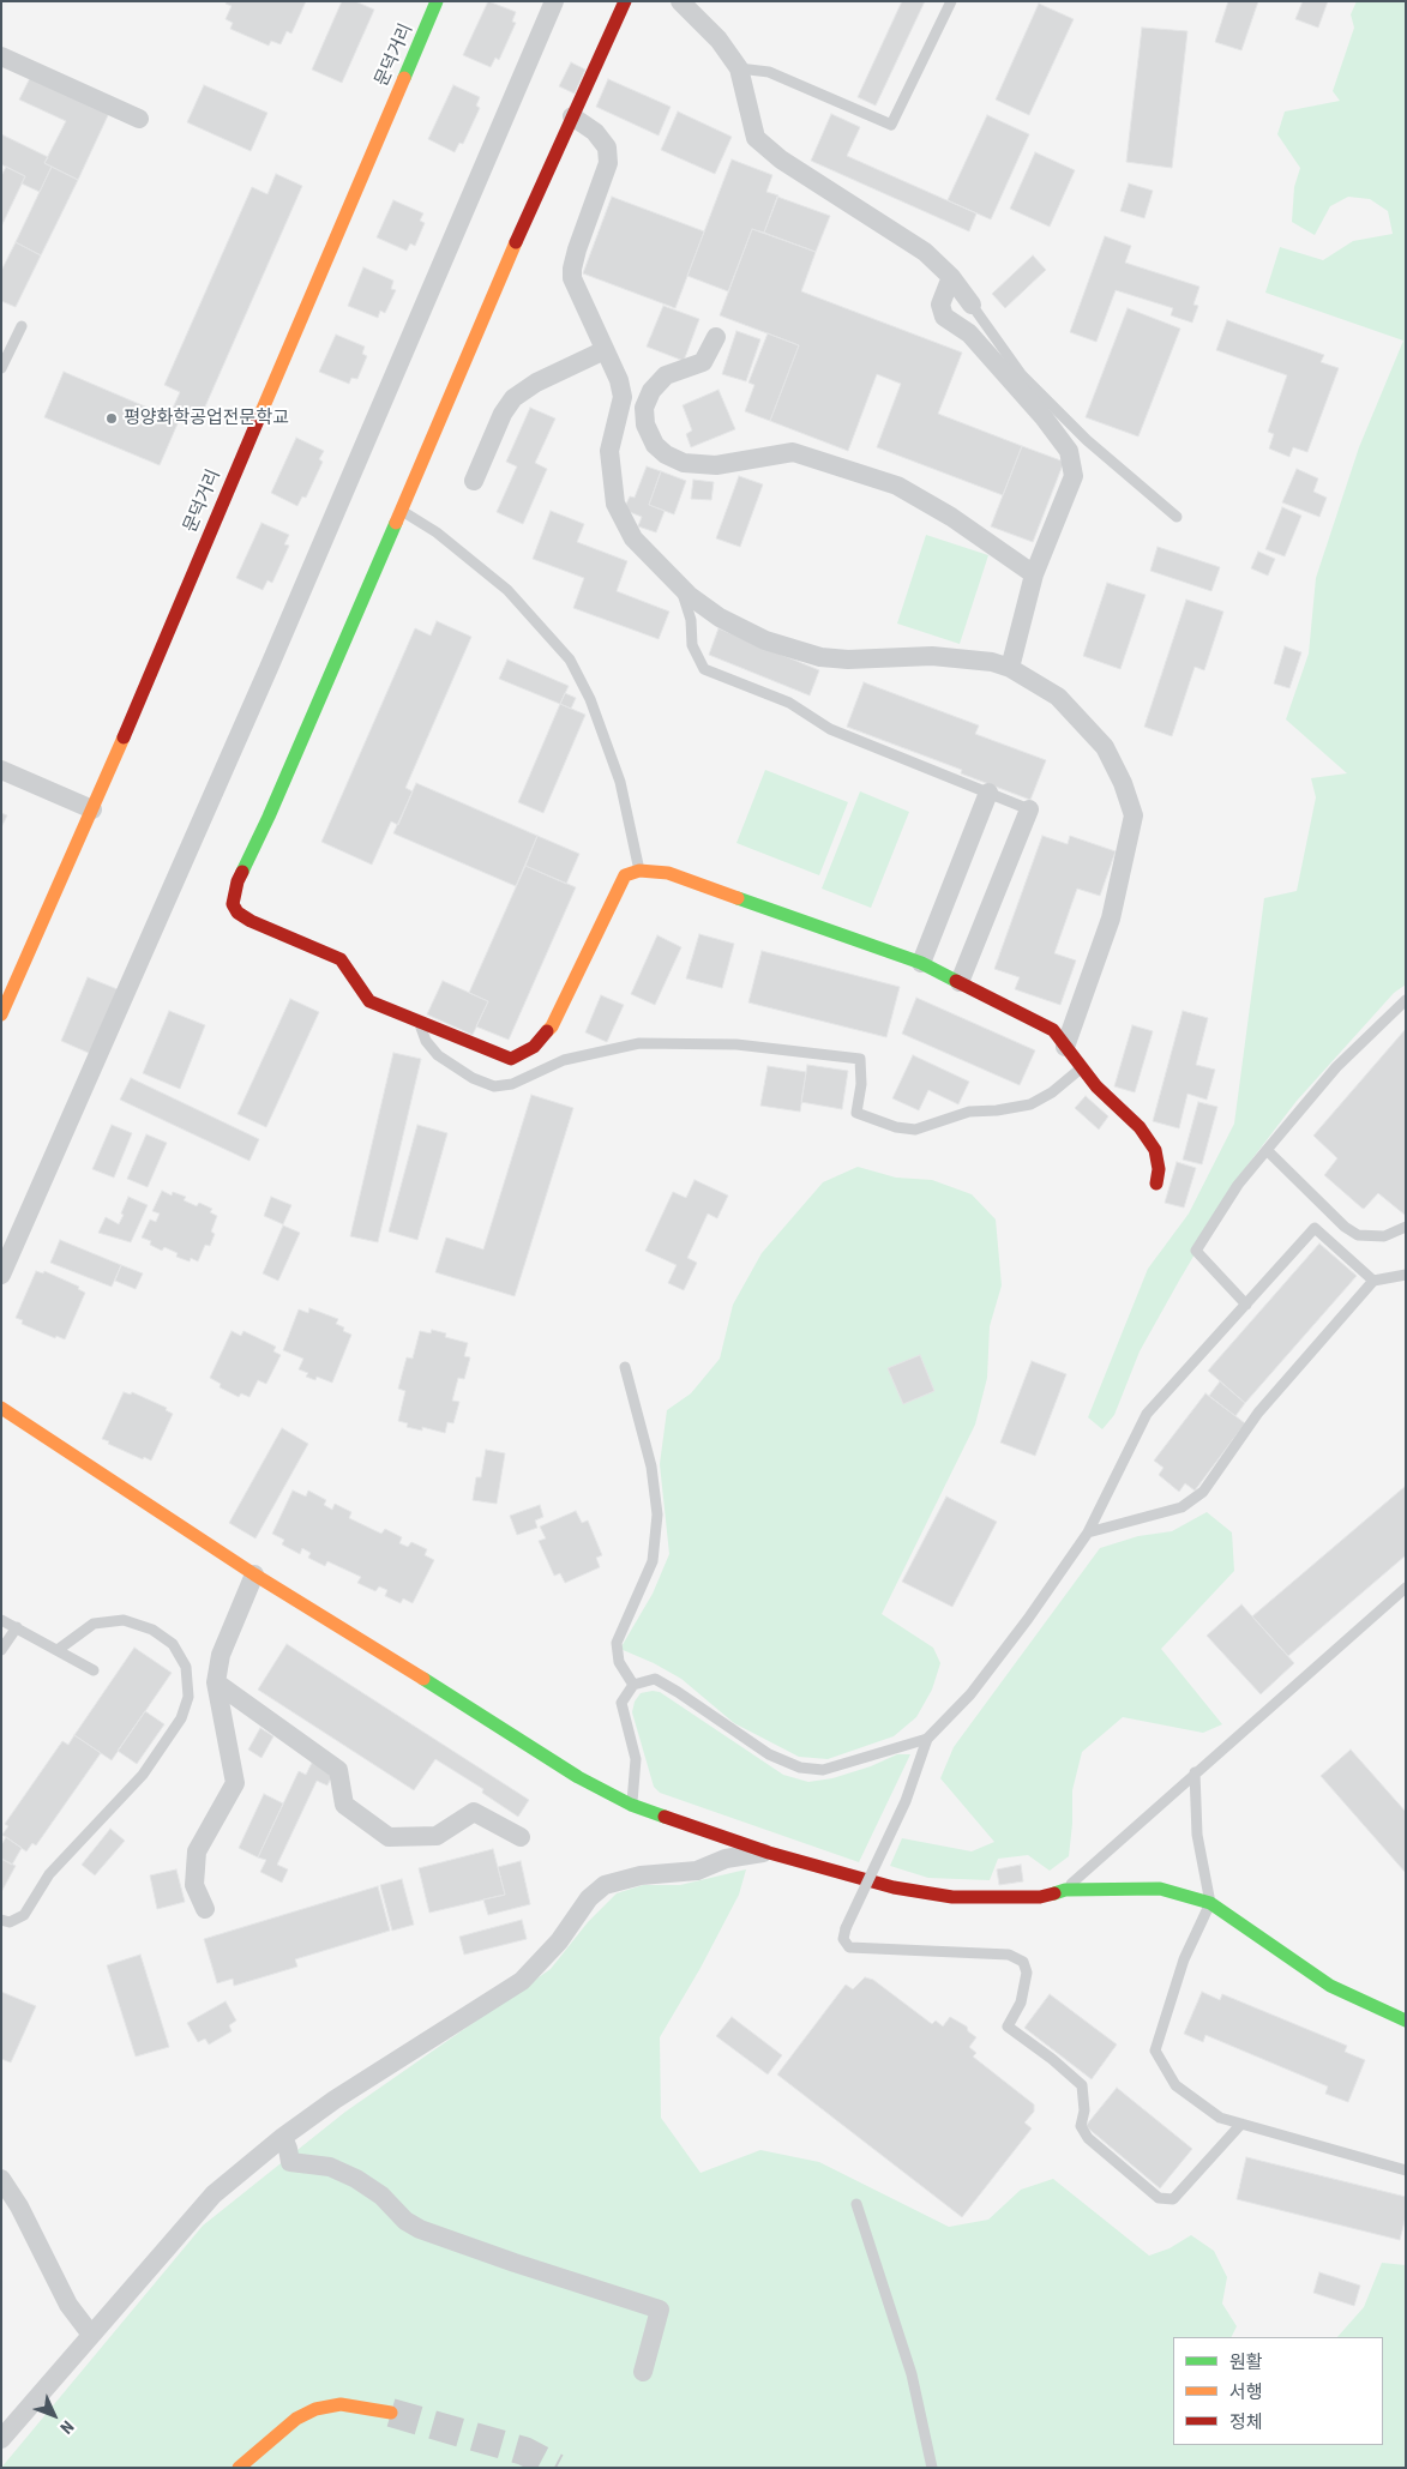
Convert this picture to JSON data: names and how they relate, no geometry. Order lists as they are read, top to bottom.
{
  "streets": {
    "street": ["문덕거리"]
  },
  "places": ["평양화학공업전문학교"],
  "legend": ["원활", "서행", "정체"],
  "north": "bottom right"
}
